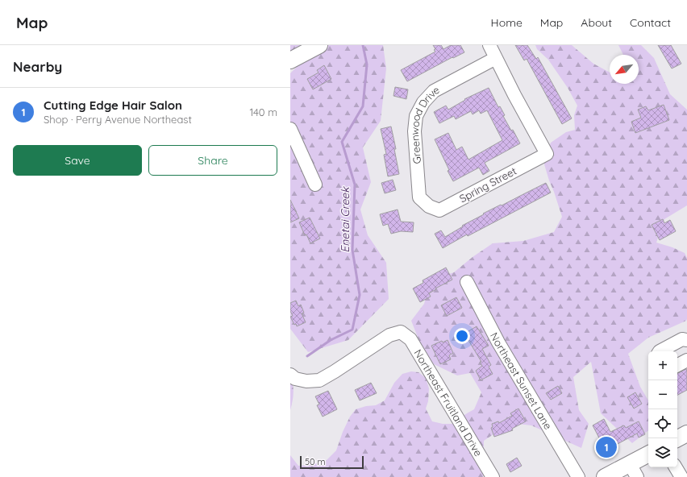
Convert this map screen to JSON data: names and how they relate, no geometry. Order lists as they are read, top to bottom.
{
  "streets": {
    "street": [
      "Greenwood Drive",
      "Spring Street",
      "Northeast Sunset Lane",
      "Northeast Fruitland Drive"
    ]
  },
  "crossings": [
    ["Greenwood Drive", "Spring Street"]
  ],
  "water": ["Enetai Creek"],
  "scale_bar": "50 m",
  "north": "bottom left",
  "page": {
    "header": "Map",
    "nav": [
      "Home",
      "Map",
      "About",
      "Contact"
    ],
    "heading": "Nearby",
    "list": [
      {
        "mark": "1",
        "name": "Cutting Edge Hair Salon",
        "note": "Shop · Perry Avenue Northeast",
        "value": "140 m"
      }
    ],
    "buttons": ["Save", "Share"],
    "map_buttons": ["+", "−"],
    "pins": "1",
    "scale": "50 m"
  }
}
